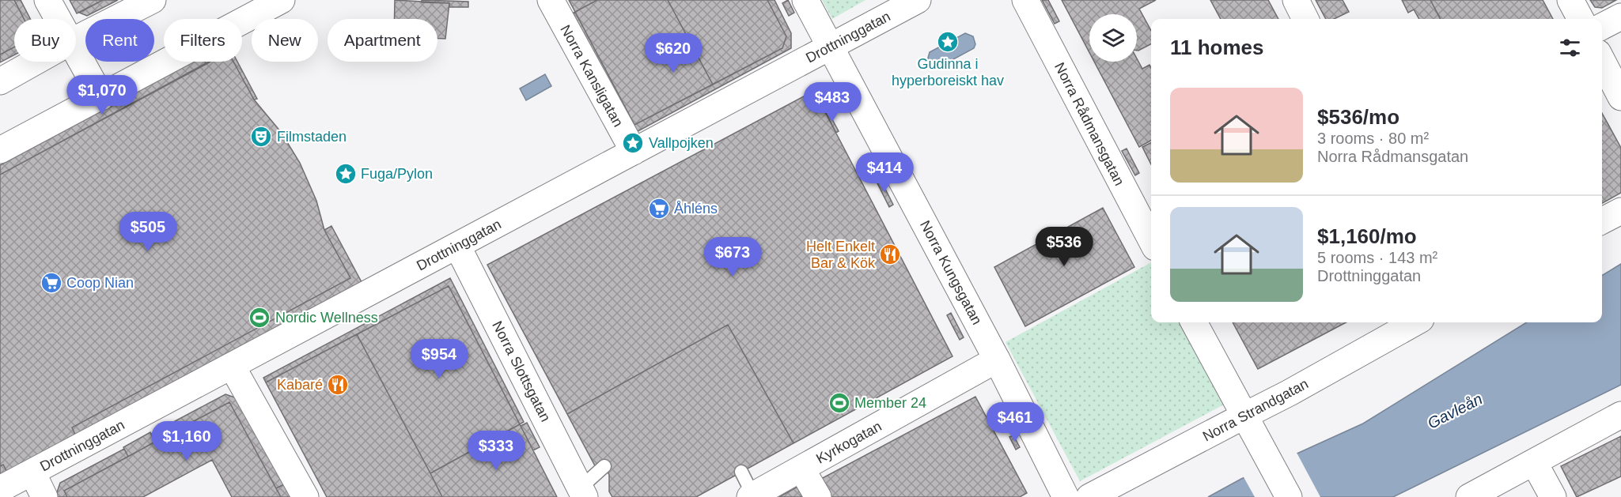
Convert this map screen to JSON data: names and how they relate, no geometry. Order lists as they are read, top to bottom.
{
  "streets": {
    "street": [
      "Drottninggatan",
      "Norra Kansligatan",
      "Norra Rådmansgatan",
      "Norra Kungsgatan",
      "Norra Slottsgatan",
      "Norra Strandgatan",
      "Kyrkogatan"
    ]
  },
  "crossings": [
    ["Drottninggatan", "Norra Kansligatan"],
    ["Drottninggatan", "Norra Kungsgatan"],
    ["Drottninggatan", "Norra Slottsgatan"],
    ["Norra Kungsgatan", "Kyrkogatan"]
  ],
  "water": ["Gavleån"],
  "places": {
    "place": ["Gudinna i hyperboreiskt hav", "Vallpojken", "Fuga/Pylon"],
    "theatre": ["Filmstaden"],
    "supermarket": ["Åhléns", "Coop Nian"],
    "restaurant": ["Helt Enkelt Bar & Kök", "Kabaré"],
    "sports": ["Nordic Wellness", "Member 24"]
  },
  "page": {
    "chip": [
      "Buy",
      "Rent",
      "Filters",
      "New",
      "Apartment"
    ],
    "heading": "11 homes",
    "price": [
      "$620",
      "$1,070",
      "$483",
      "$414",
      "$505",
      "$536",
      "$673",
      "$954",
      "$461",
      "$1,160",
      "$333"
    ],
    "list": [
      {
        "name": "$536/mo",
        "note": "3 rooms · 80 m² · Norra Rådmansgatan"
      },
      {
        "name": "$1,160/mo",
        "note": "5 rooms · 143 m² · Drottninggatan"
      }
    ]
  }
}
